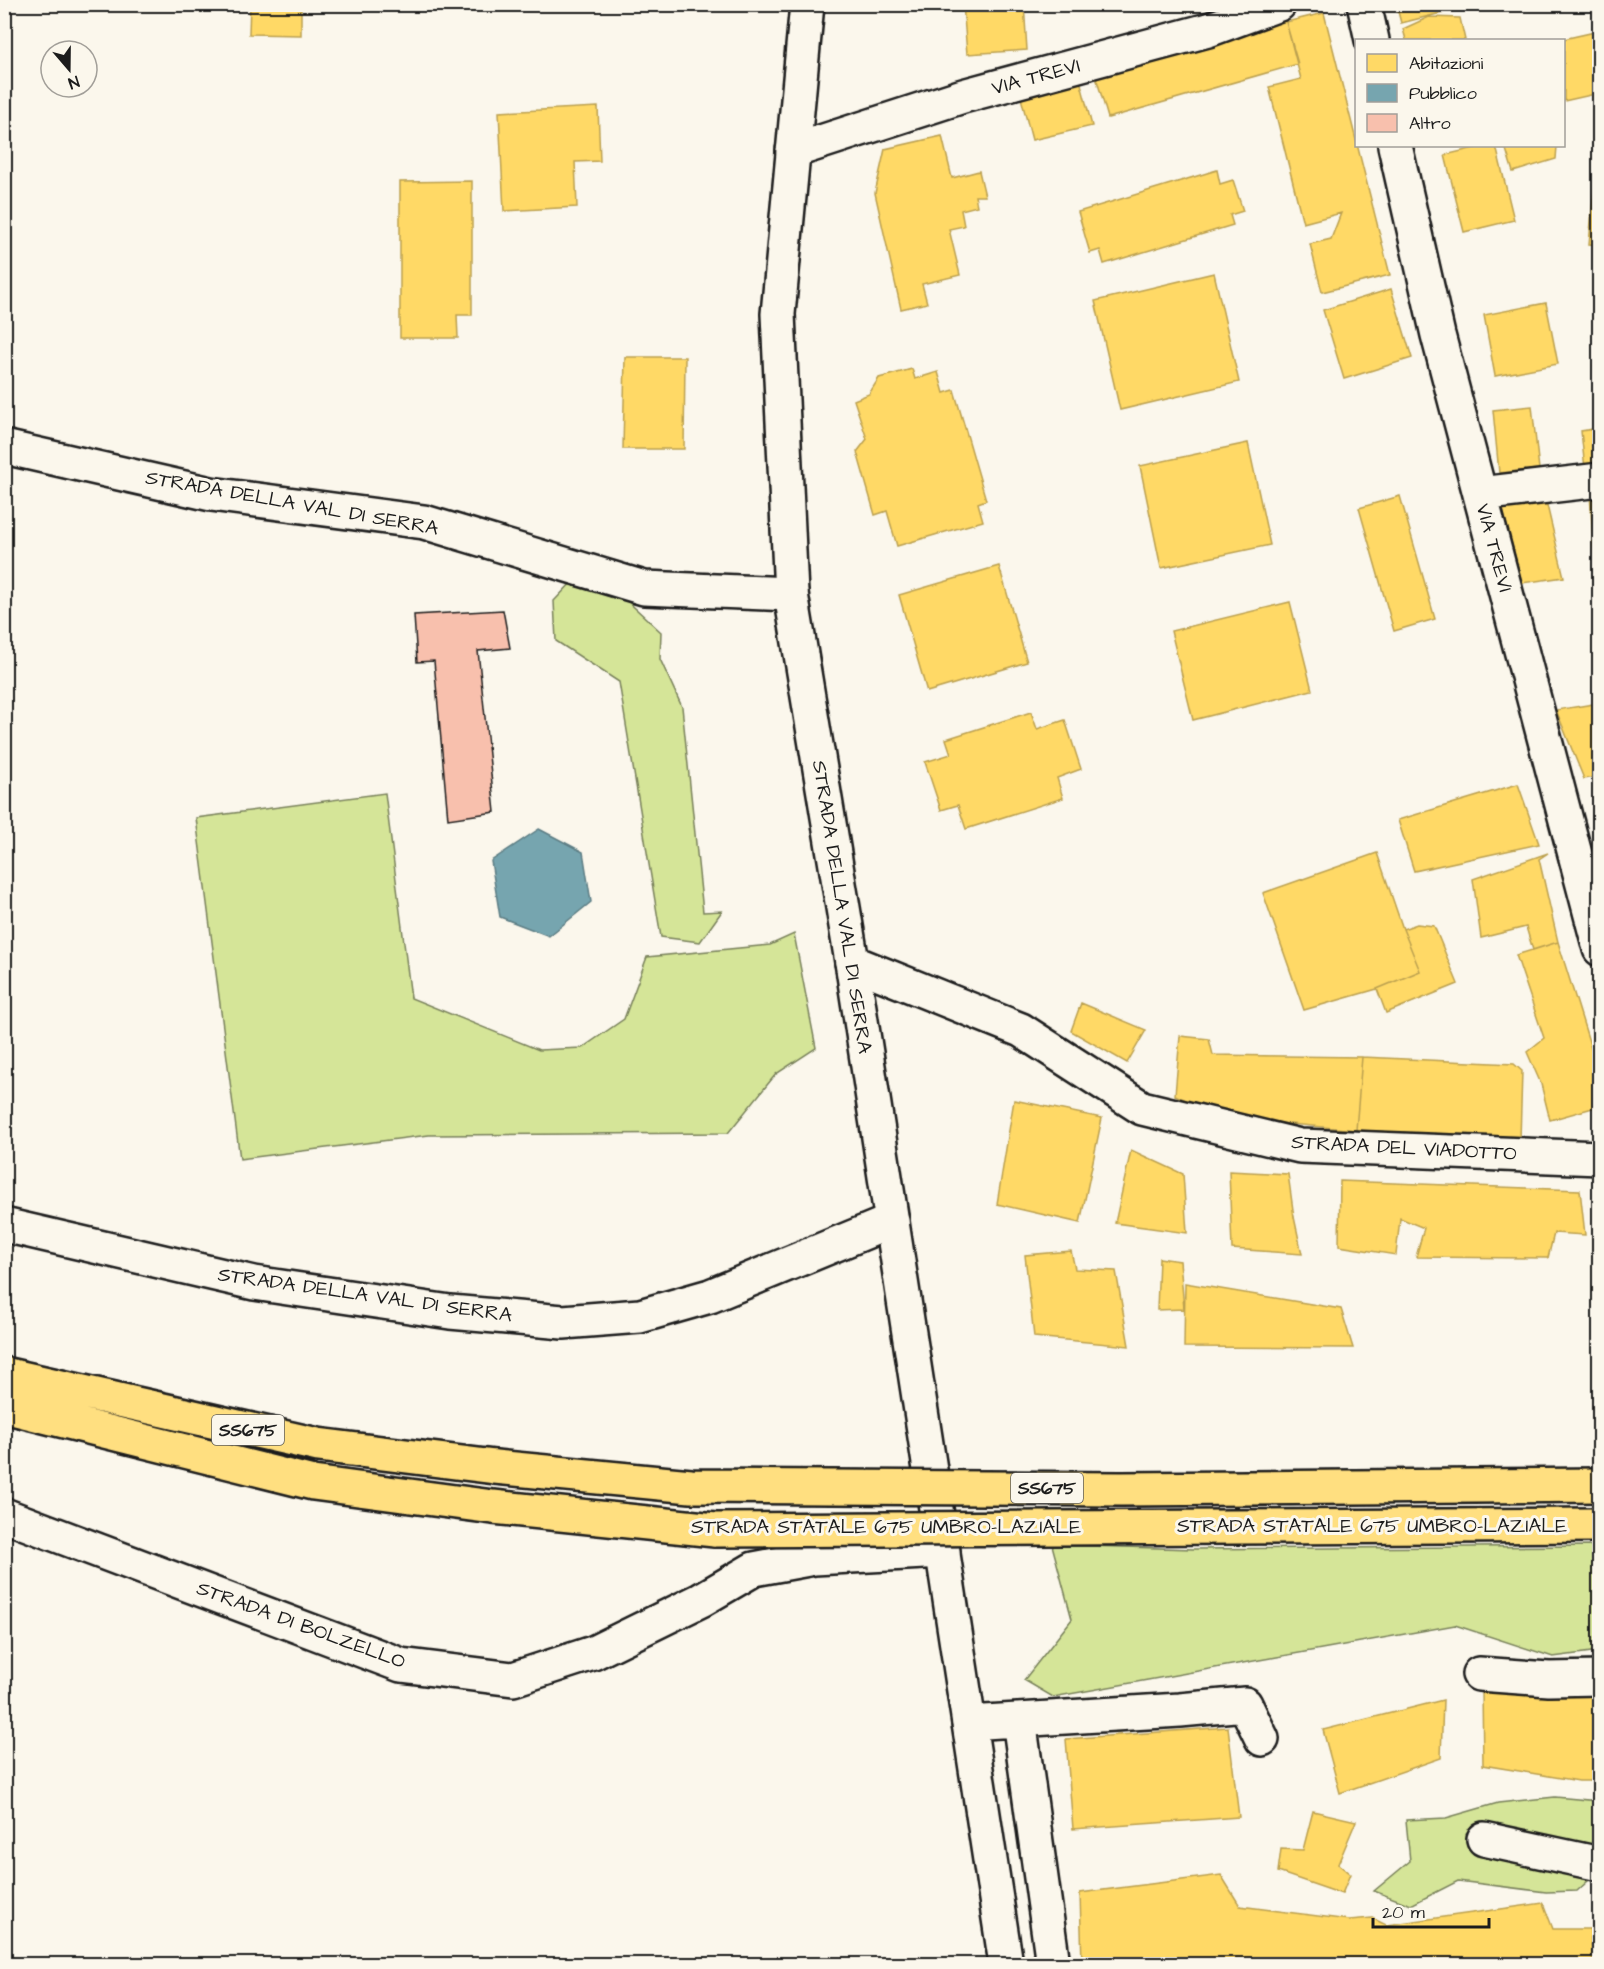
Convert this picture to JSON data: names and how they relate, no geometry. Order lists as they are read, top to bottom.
{
  "streets": {
    "highway": ["SS675", "STRADA STATALE 675 UMBRO-LAZIALE"],
    "street": [
      "VIA TREVI",
      "STRADA DELLA VAL DI SERRA",
      "STRADA DEL VIADOTTO",
      "STRADA DI BOLZELLO"
    ]
  },
  "crossings": [
    ["VIA TREVI", "STRADA DELLA VAL DI SERRA"],
    ["STRADA DELLA VAL DI SERRA", "STRADA DEL VIADOTTO"],
    ["STRADA DELLA VAL DI SERRA", "STRADA DI BOLZELLO"]
  ],
  "legend": ["Abitazioni", "Pubblico", "Altro"],
  "scale_bar": "20 m",
  "north": "bottom"
}
